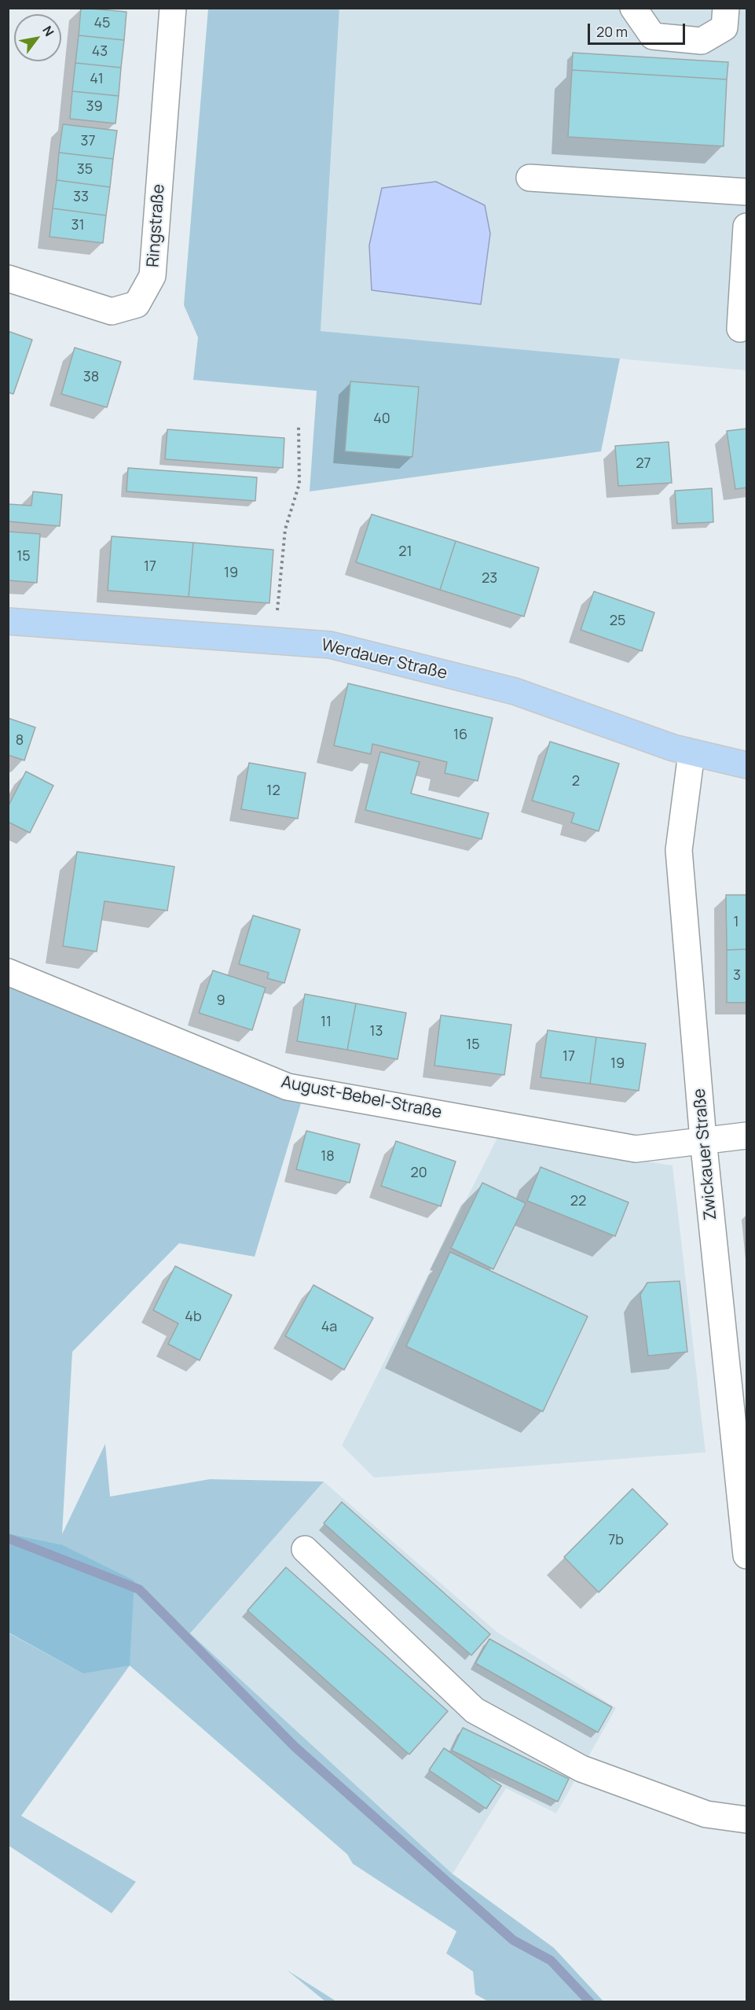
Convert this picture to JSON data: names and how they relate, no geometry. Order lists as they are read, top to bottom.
{
  "streets": {
    "main road": ["Werdauer Straße"],
    "street": ["Ringstraße", "August-Bebel-Straße", "Zwickauer Straße"]
  },
  "crossings": [
    ["Werdauer Straße", "Zwickauer Straße"],
    ["August-Bebel-Straße", "Zwickauer Straße"]
  ],
  "house_numbers": [
    "45",
    "43",
    "41",
    "39",
    "37",
    "35",
    "33",
    "31",
    "38",
    "40",
    "27",
    "21",
    "15",
    "17",
    "19",
    "23",
    "25",
    "16",
    "8",
    "2",
    "12",
    "1",
    "3",
    "9",
    "11",
    "13",
    "15",
    "17",
    "19",
    "18",
    "20",
    "22",
    "4b",
    "4a",
    "7b"
  ],
  "scale_bar": "20 m",
  "north": "top right"
}
